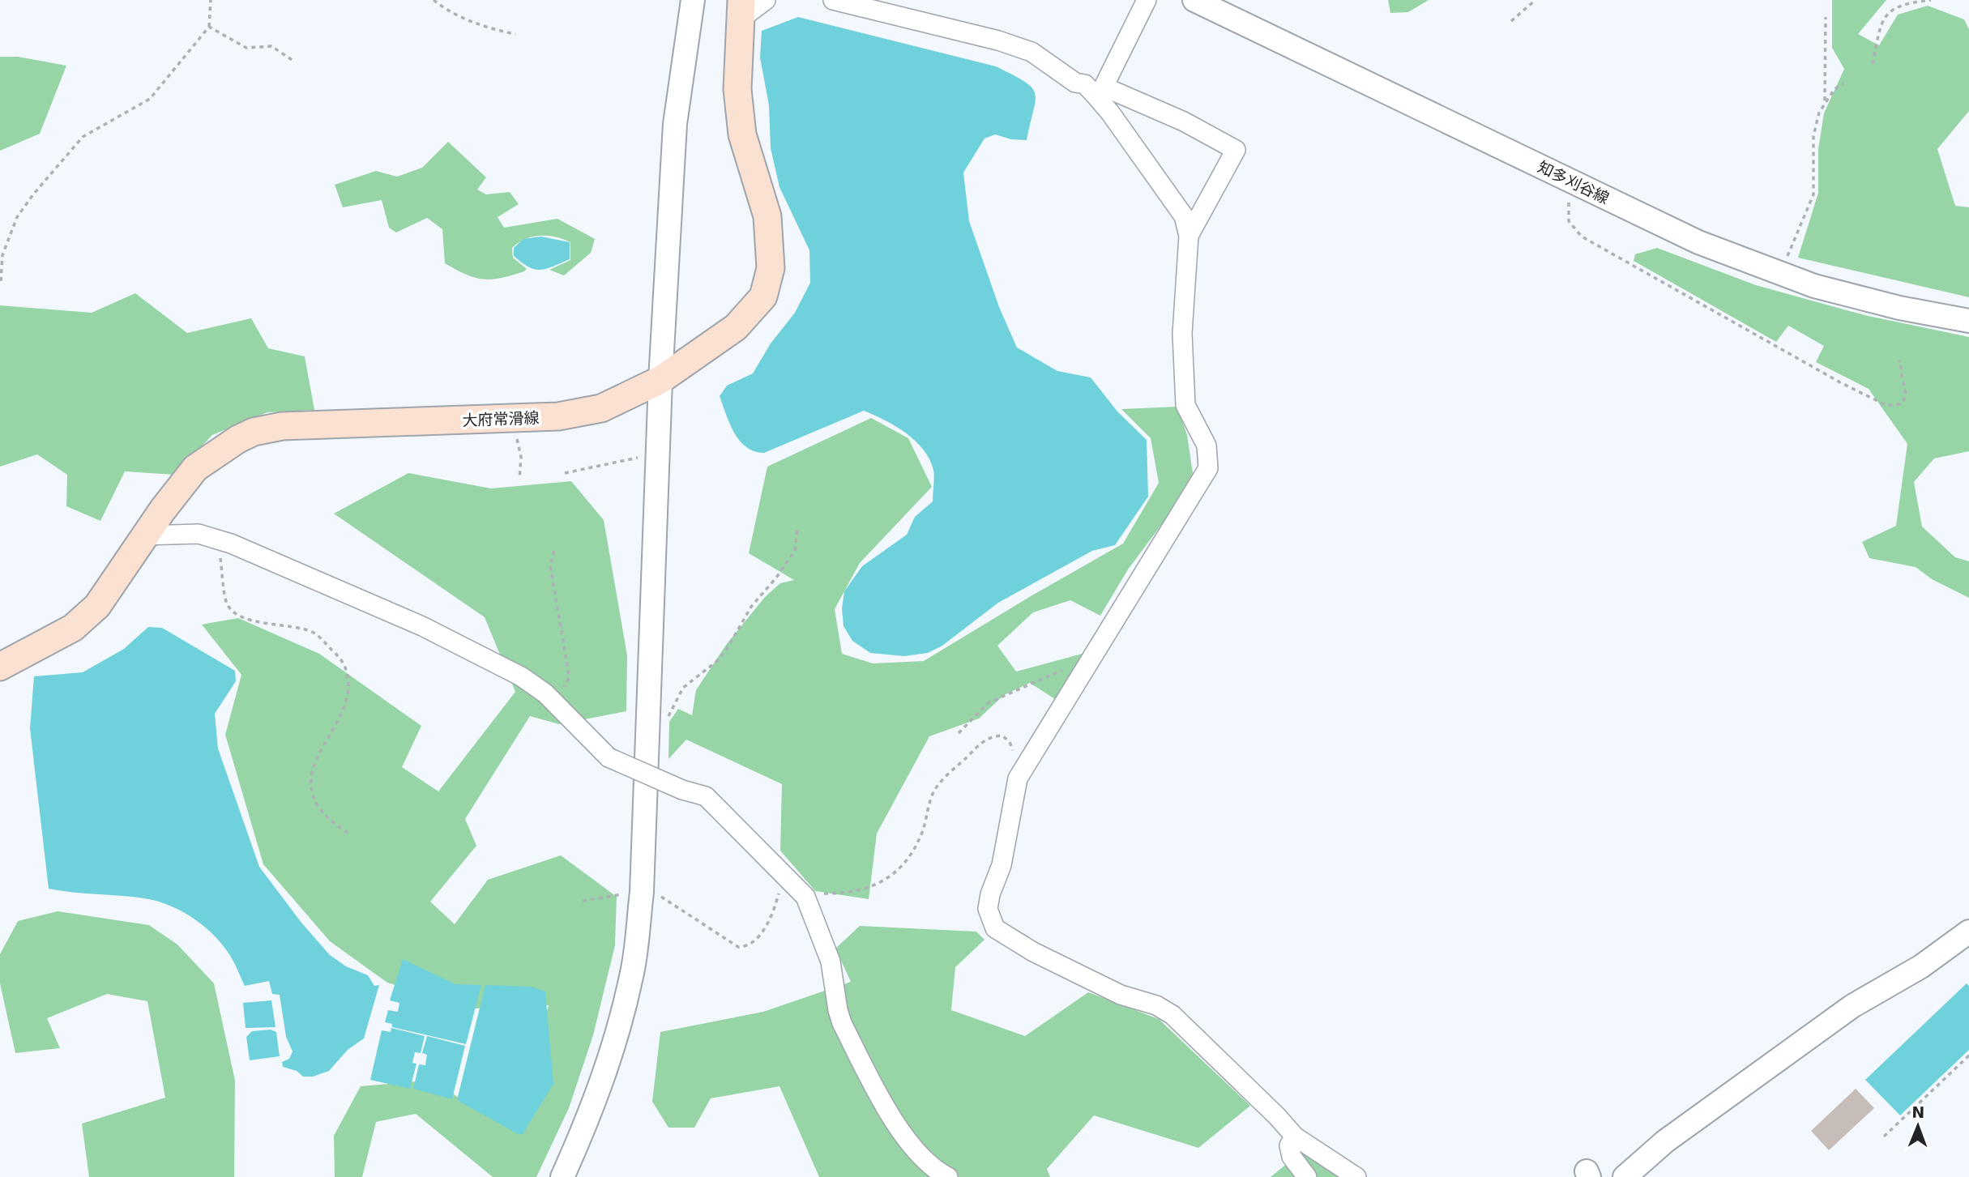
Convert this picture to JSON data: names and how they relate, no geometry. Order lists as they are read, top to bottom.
{
  "streets": {
    "main road": ["大府常滑線"],
    "street": ["知多刈谷線"]
  },
  "north": "top"
}
